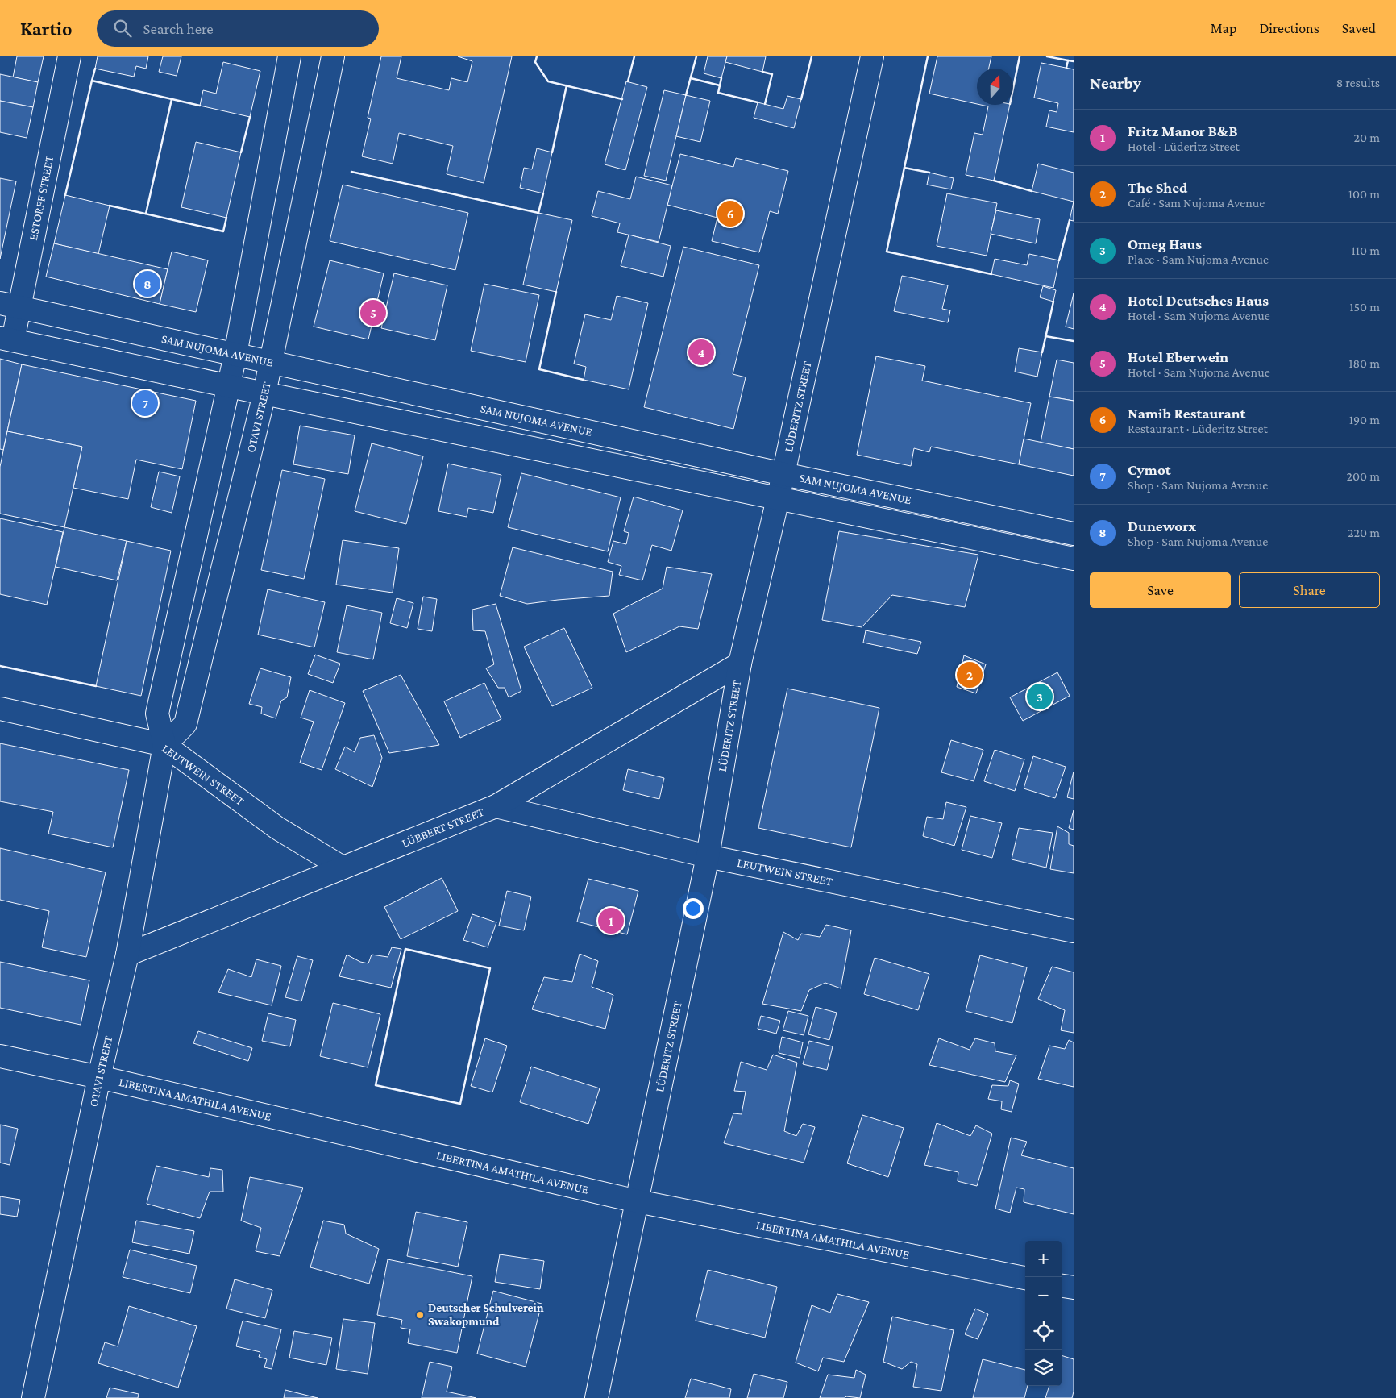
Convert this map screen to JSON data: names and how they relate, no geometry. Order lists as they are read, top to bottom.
{
  "streets": {
    "main road": [
      "ESTORFF STREET",
      "SAM NUJOMA AVENUE",
      "LÜDERITZ STREET",
      "OTAVI STREET",
      "LEUTWEIN STREET",
      "LÜBBERT STREET",
      "LIBERTINA AMATHILA AVENUE"
    ]
  },
  "crossings": [
    ["ESTORFF STREET", "SAM NUJOMA AVENUE"],
    ["SAM NUJOMA AVENUE", "LÜDERITZ STREET"],
    ["SAM NUJOMA AVENUE", "OTAVI STREET"],
    ["LÜDERITZ STREET", "LEUTWEIN STREET"],
    ["LÜDERITZ STREET", "LÜBBERT STREET"],
    ["LÜDERITZ STREET", "LIBERTINA AMATHILA AVENUE"],
    ["OTAVI STREET", "LEUTWEIN STREET"],
    ["OTAVI STREET", "LÜBBERT STREET"],
    ["OTAVI STREET", "LIBERTINA AMATHILA AVENUE"],
    ["LEUTWEIN STREET", "LÜBBERT STREET"]
  ],
  "places": ["Deutscher Schulverein Swakopmund"],
  "north": "top",
  "page": {
    "header": "Kartio",
    "search": "Search here",
    "nav": ["Map", "Directions", "Saved"],
    "heading": ["Nearby", "8 results"],
    "list": [
      {
        "mark": "1",
        "name": "Fritz Manor B&B",
        "note": "Hotel · Lüderitz Street",
        "value": "20 m"
      },
      {
        "mark": "2",
        "name": "The Shed",
        "note": "Café · Sam Nujoma Avenue",
        "value": "100 m"
      },
      {
        "mark": "3",
        "name": "Omeg Haus",
        "note": "Place · Sam Nujoma Avenue",
        "value": "110 m"
      },
      {
        "mark": "4",
        "name": "Hotel Deutsches Haus",
        "note": "Hotel · Sam Nujoma Avenue",
        "value": "150 m"
      },
      {
        "mark": "5",
        "name": "Hotel Eberwein",
        "note": "Hotel · Sam Nujoma Avenue",
        "value": "180 m"
      },
      {
        "mark": "6",
        "name": "Namib Restaurant",
        "note": "Restaurant · Lüderitz Street",
        "value": "190 m"
      },
      {
        "mark": "7",
        "name": "Cymot",
        "note": "Shop · Sam Nujoma Avenue",
        "value": "200 m"
      },
      {
        "mark": "8",
        "name": "Duneworx",
        "note": "Shop · Sam Nujoma Avenue",
        "value": "220 m"
      }
    ],
    "pins": [
      "6",
      "8",
      "5",
      "4",
      "7",
      "2",
      "3",
      "1"
    ],
    "buttons": ["Save", "Share"],
    "map_buttons": ["+", "−"]
  }
}
